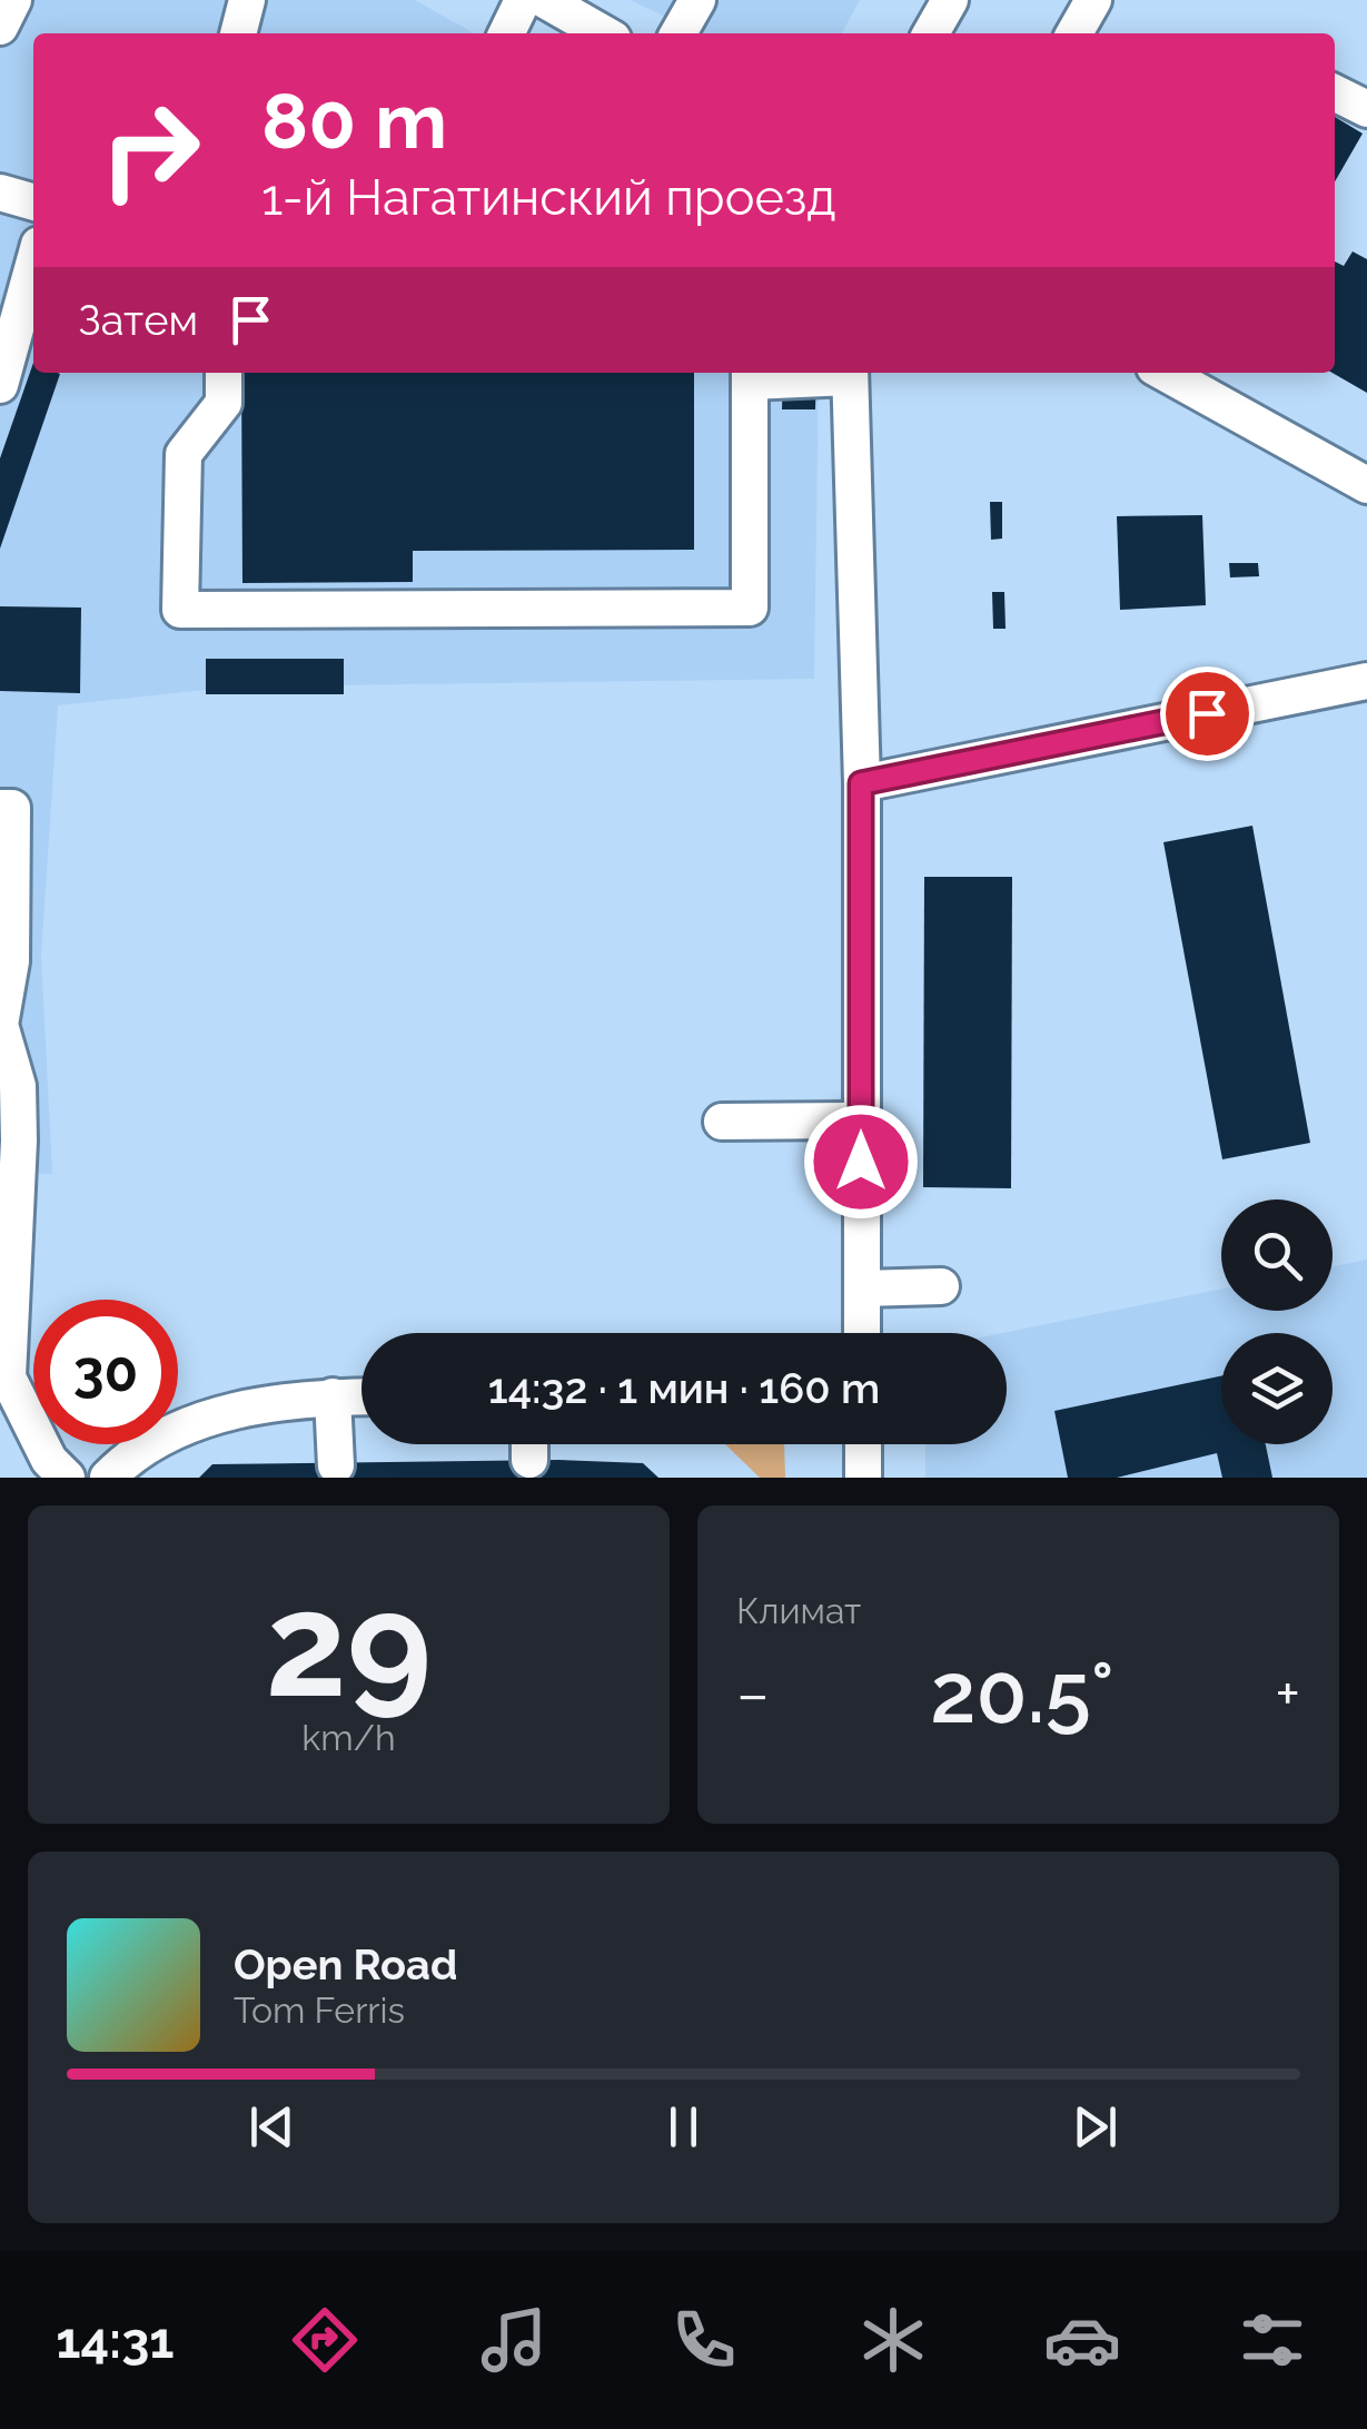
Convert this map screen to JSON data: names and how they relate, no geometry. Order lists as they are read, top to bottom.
{
  "page": {
    "turn": ["80 m", "1-й Нагатинский проезд"],
    "then": "Затем",
    "limit": "30",
    "trip": "14:32 · 1 мин · 160 m",
    "tile": [
      ["29", "km/h"],
      "Климат"
    ],
    "heat": ["−", "20.5°", "+"],
    "song": ["Open Road", "Tom Ferris"],
    "tabs": "14:31"
  }
}
